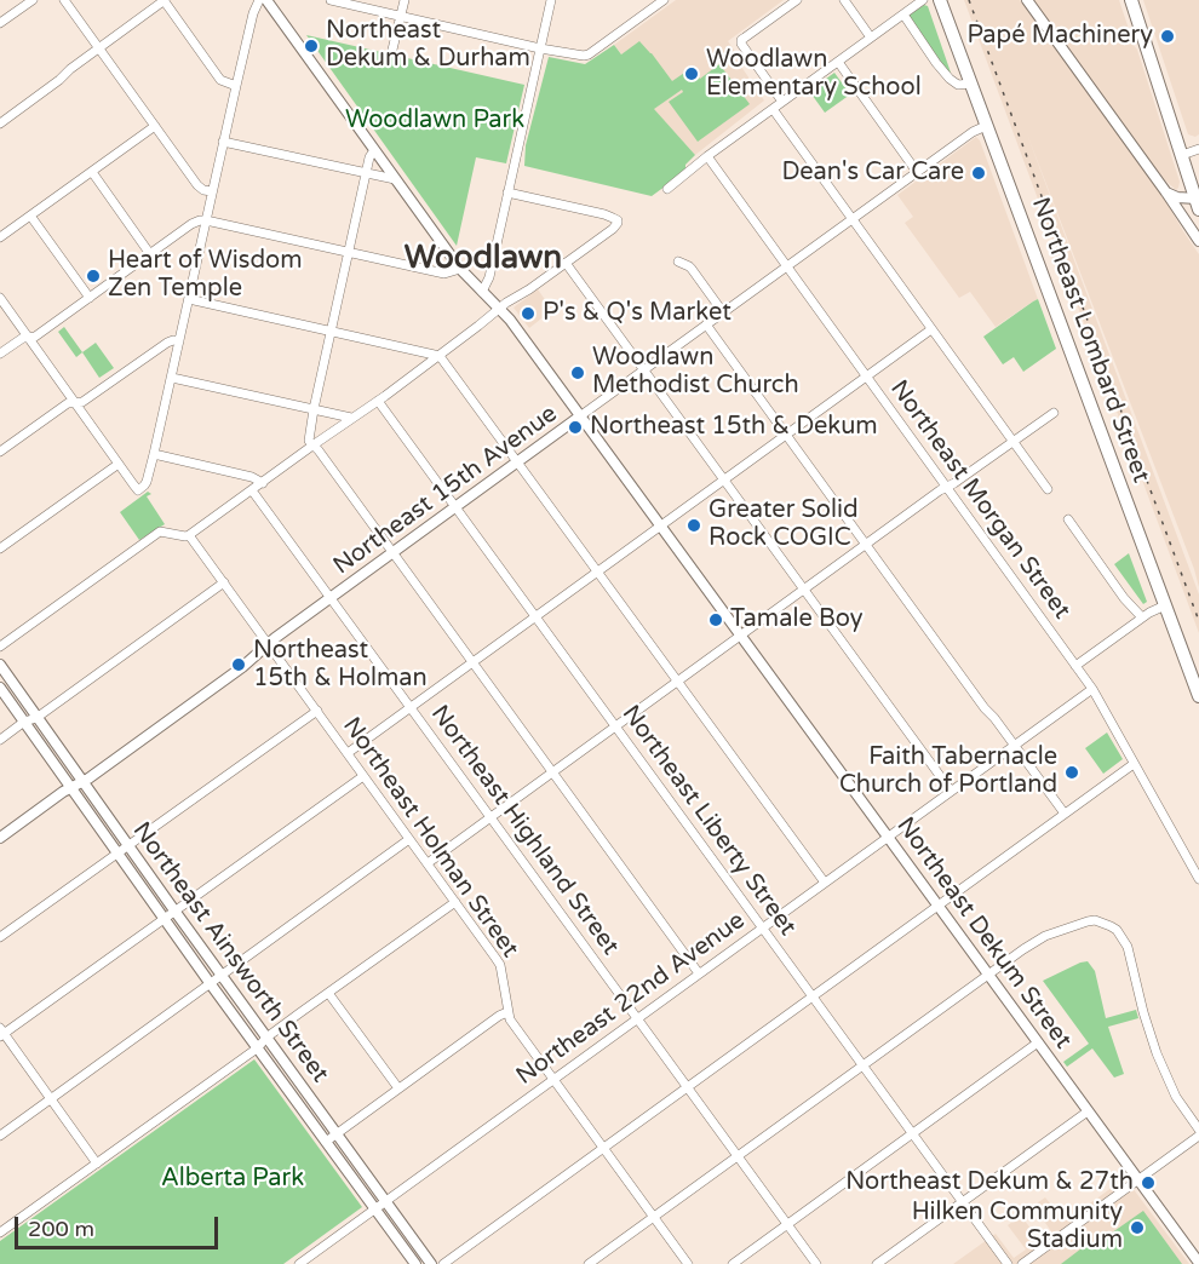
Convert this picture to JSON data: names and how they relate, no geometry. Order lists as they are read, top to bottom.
{
  "streets": {
    "main road": ["Northeast Lombard Street"],
    "street": [
      "Northeast 15th Avenue",
      "Northeast Morgan Street",
      "Northeast Liberty Street",
      "Northeast Highland Street",
      "Northeast Holman Street",
      "Northeast Dekum Street",
      "Northeast Ainsworth Street",
      "Northeast 22nd Avenue"
    ]
  },
  "crossings": [
    ["Northeast Lombard Street", "Northeast 15th Avenue"],
    ["Northeast 15th Avenue", "Northeast Morgan Street"],
    ["Northeast 15th Avenue", "Northeast Liberty Street"],
    ["Northeast 15th Avenue", "Northeast Highland Street"],
    ["Northeast 15th Avenue", "Northeast Holman Street"],
    ["Northeast 15th Avenue", "Northeast Dekum Street"],
    ["Northeast 15th Avenue", "Northeast Ainsworth Street"],
    ["Northeast Morgan Street", "Northeast 22nd Avenue"],
    ["Northeast Liberty Street", "Northeast 22nd Avenue"],
    ["Northeast Highland Street", "Northeast 22nd Avenue"],
    ["Northeast Holman Street", "Northeast 22nd Avenue"],
    ["Northeast Dekum Street", "Northeast 22nd Avenue"],
    ["Northeast Ainsworth Street", "Northeast 22nd Avenue"]
  ],
  "districts": ["Woodlawn"],
  "parks": ["Woodlawn Park", "Alberta Park"],
  "places": [
    "Papé Machinery",
    "Northeast Dekum & Durham",
    "Woodlawn Elementary School",
    "Dean's Car Care",
    "Heart of Wisdom Zen Temple",
    "P's & Q's Market",
    "Woodlawn Methodist Church",
    "Northeast 15th & Dekum",
    "Greater Solid Rock COGIC",
    "Tamale Boy",
    "Northeast 15th & Holman",
    "Faith Tabernacle Church of Portland",
    "Northeast Dekum & 27th",
    "Hilken Community Stadium"
  ],
  "scale_bar": "200 m"
}
